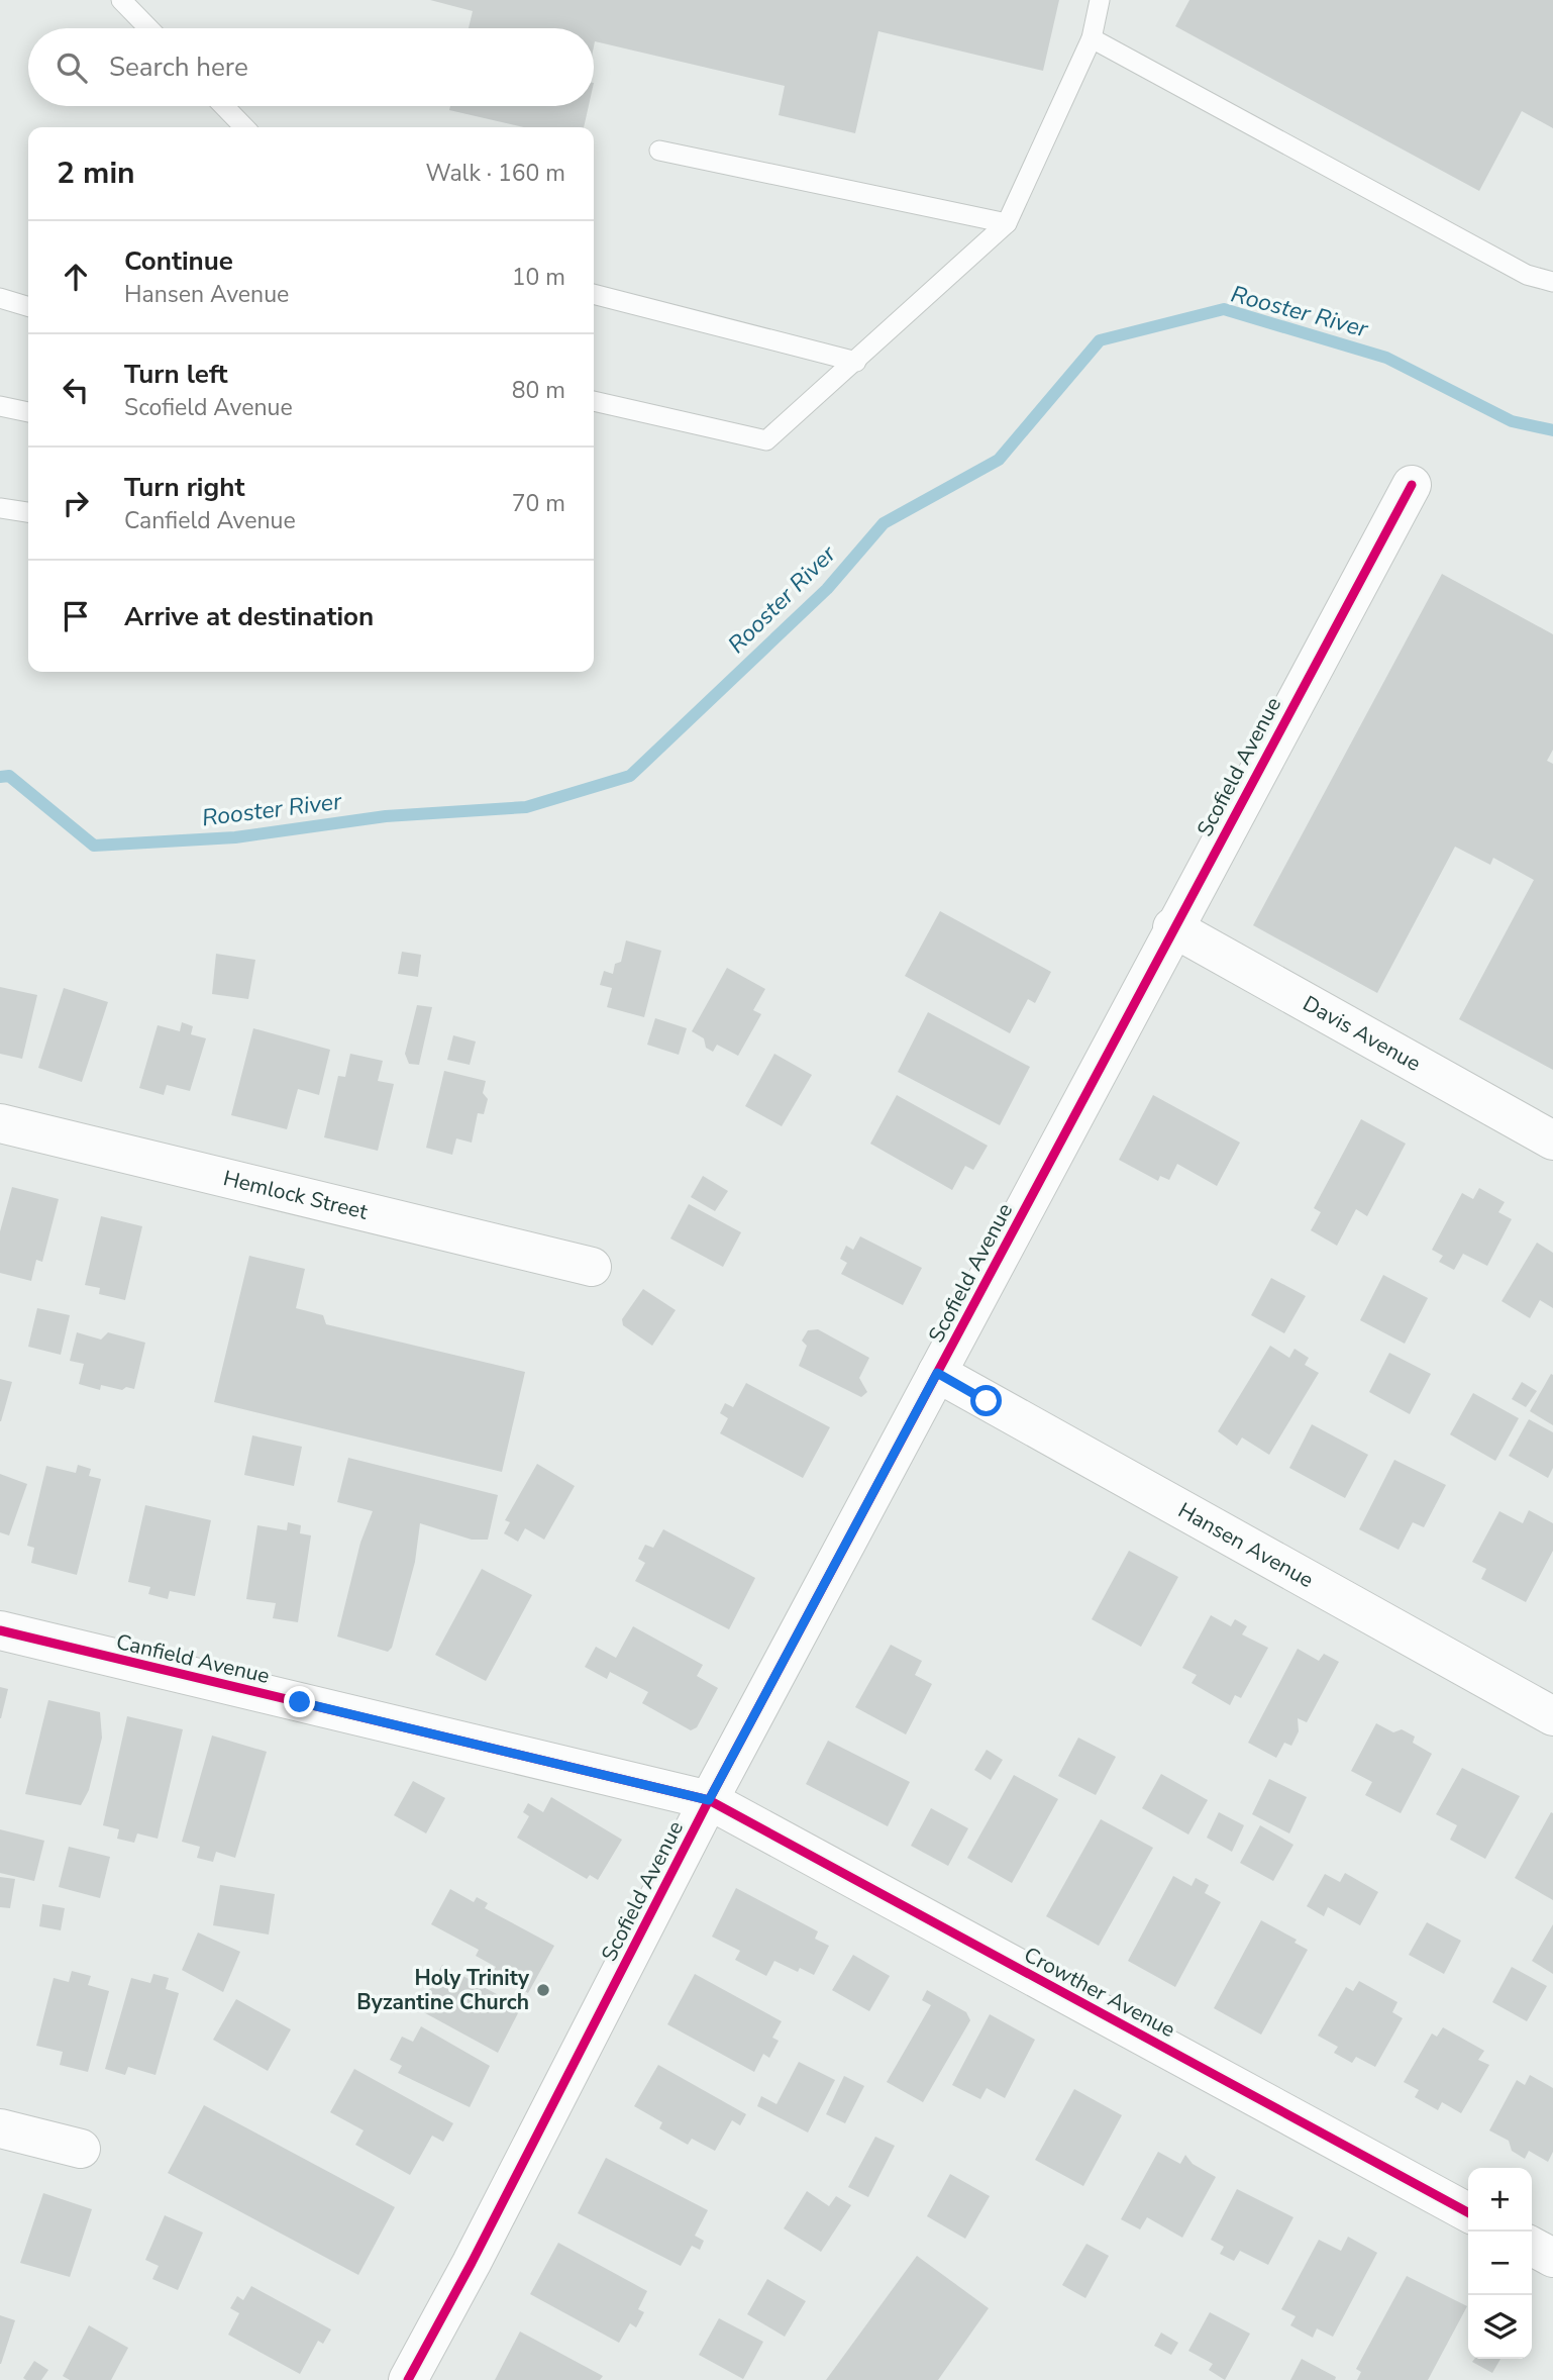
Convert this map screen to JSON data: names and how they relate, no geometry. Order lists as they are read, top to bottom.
{
  "streets": {
    "street": [
      "Scofield Avenue",
      "Davis Avenue",
      "Hemlock Street",
      "Hansen Avenue",
      "Canfield Avenue",
      "Crowther Avenue"
    ]
  },
  "crossings": [
    ["Scofield Avenue", "Davis Avenue"],
    ["Scofield Avenue", "Hansen Avenue"],
    ["Scofield Avenue", "Canfield Avenue"],
    ["Scofield Avenue", "Crowther Avenue"],
    ["Canfield Avenue", "Crowther Avenue"]
  ],
  "water": ["Rooster River"],
  "places": ["Holy Trinity Byzantine Church"],
  "page": {
    "search": "Search here",
    "heading": ["2 min", "Walk · 160 m"],
    "list": [
      ["Continue", "Hansen Avenue", "10 m"],
      ["Turn left", "Scofield Avenue", "80 m"],
      ["Turn right", "Canfield Avenue", "70 m"],
      "Arrive at destination"
    ],
    "map_buttons": ["+", "−"]
  }
}
